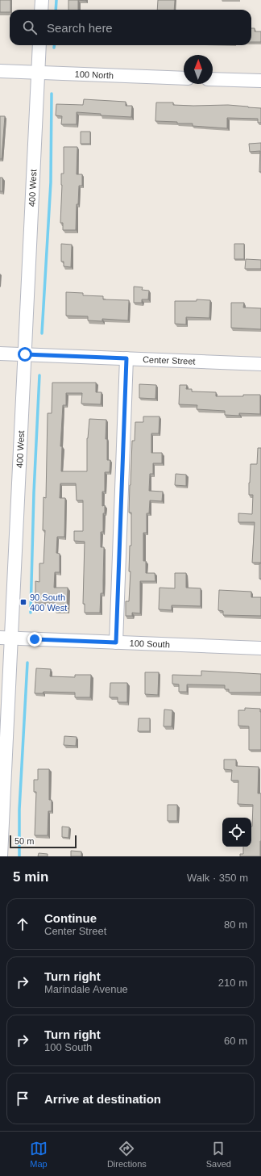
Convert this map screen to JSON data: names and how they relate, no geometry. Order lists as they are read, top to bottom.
{
  "streets": {
    "street": [
      "100 North",
      "400 West",
      "Center Street",
      "100 South"
    ]
  },
  "crossings": [
    ["100 North", "400 West"],
    ["400 West", "Center Street"],
    ["400 West", "100 South"]
  ],
  "places": {
    "transit": ["90 South 400 West"]
  },
  "scale_bar": "50 m",
  "north": "top",
  "page": {
    "search": "Search here",
    "scale": "50 m",
    "heading": ["5 min", "Walk · 350 m"],
    "list": [
      ["Continue", "Center Street", "80 m"],
      ["Turn right", "Marindale Avenue", "210 m"],
      ["Turn right", "100 South", "60 m"],
      "Arrive at destination"
    ],
    "nav": ["Map", "Directions", "Saved"]
  }
}
